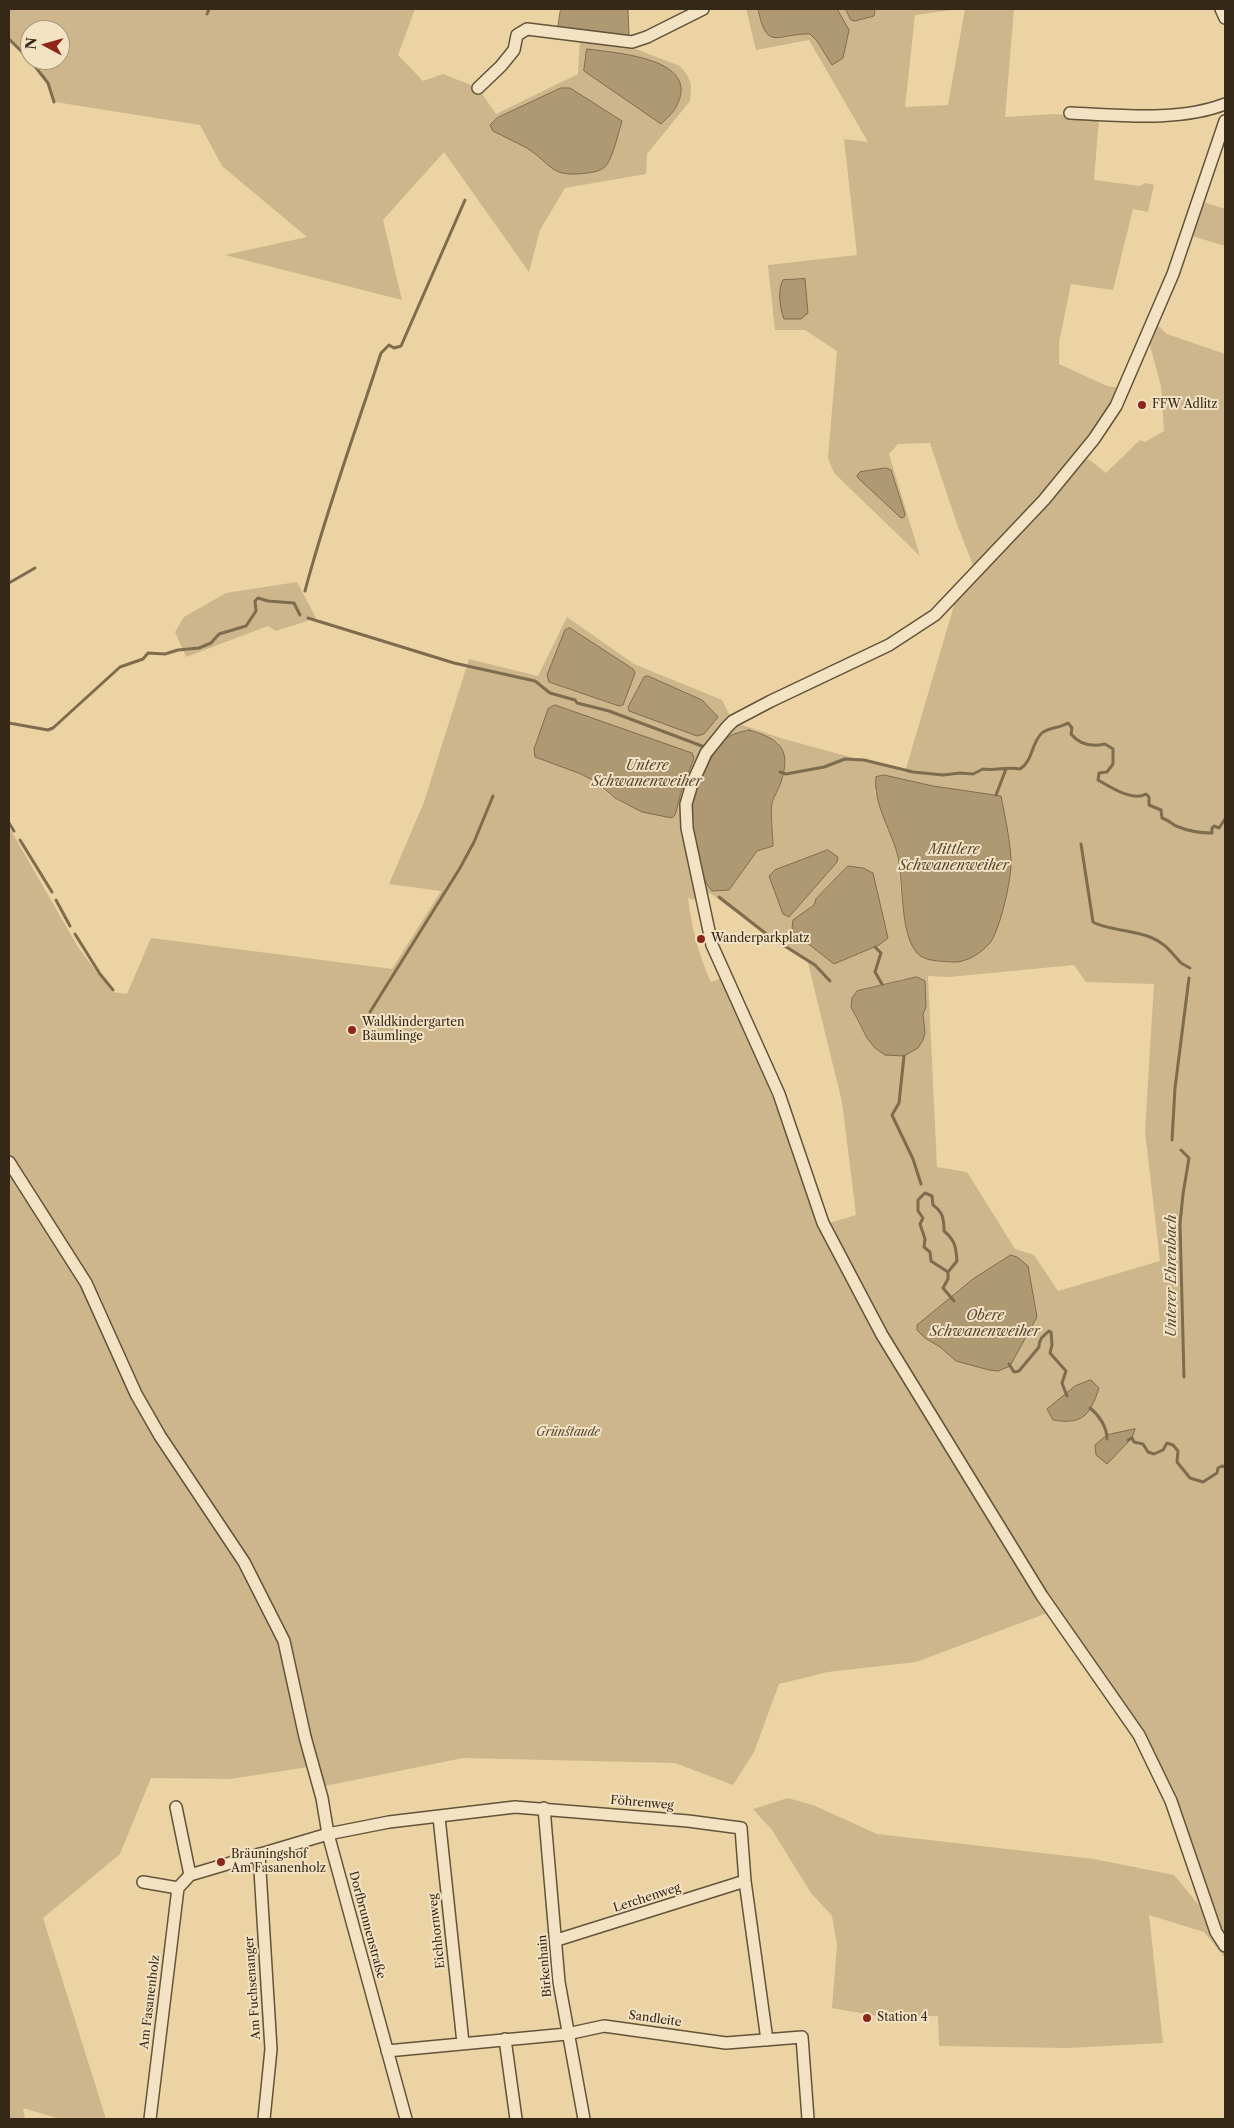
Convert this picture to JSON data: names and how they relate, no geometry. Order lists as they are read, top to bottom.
{
  "streets": {
    "street": [
      "Föhrenweg",
      "Lerchenweg",
      "Dorfbrunnenstraße",
      "Eichhornweg",
      "Birkenhain",
      "Am Fuchsenanger",
      "Am Fasanenholz",
      "Sandleite"
    ]
  },
  "crossings": [
    ["Föhrenweg", "Lerchenweg"],
    ["Föhrenweg", "Dorfbrunnenstraße"],
    ["Föhrenweg", "Eichhornweg"],
    ["Föhrenweg", "Birkenhain"],
    ["Föhrenweg", "Sandleite"],
    ["Lerchenweg", "Birkenhain"],
    ["Dorfbrunnenstraße", "Sandleite"],
    ["Eichhornweg", "Sandleite"],
    ["Birkenhain", "Sandleite"]
  ],
  "water": [
    "Untere Schwanenweiher",
    "Mittlere Schwanenweiher",
    "Unterer Ehrenbach",
    "Obere Schwanenweiher"
  ],
  "parks": ["Grünstaude"],
  "places": [
    "FFW Adlitz",
    "Wanderparkplatz",
    "Waldkindergarten Bäumlinge",
    "Bräuningshof Am Fasanenholz",
    "Station 4"
  ],
  "north": "left"
}
